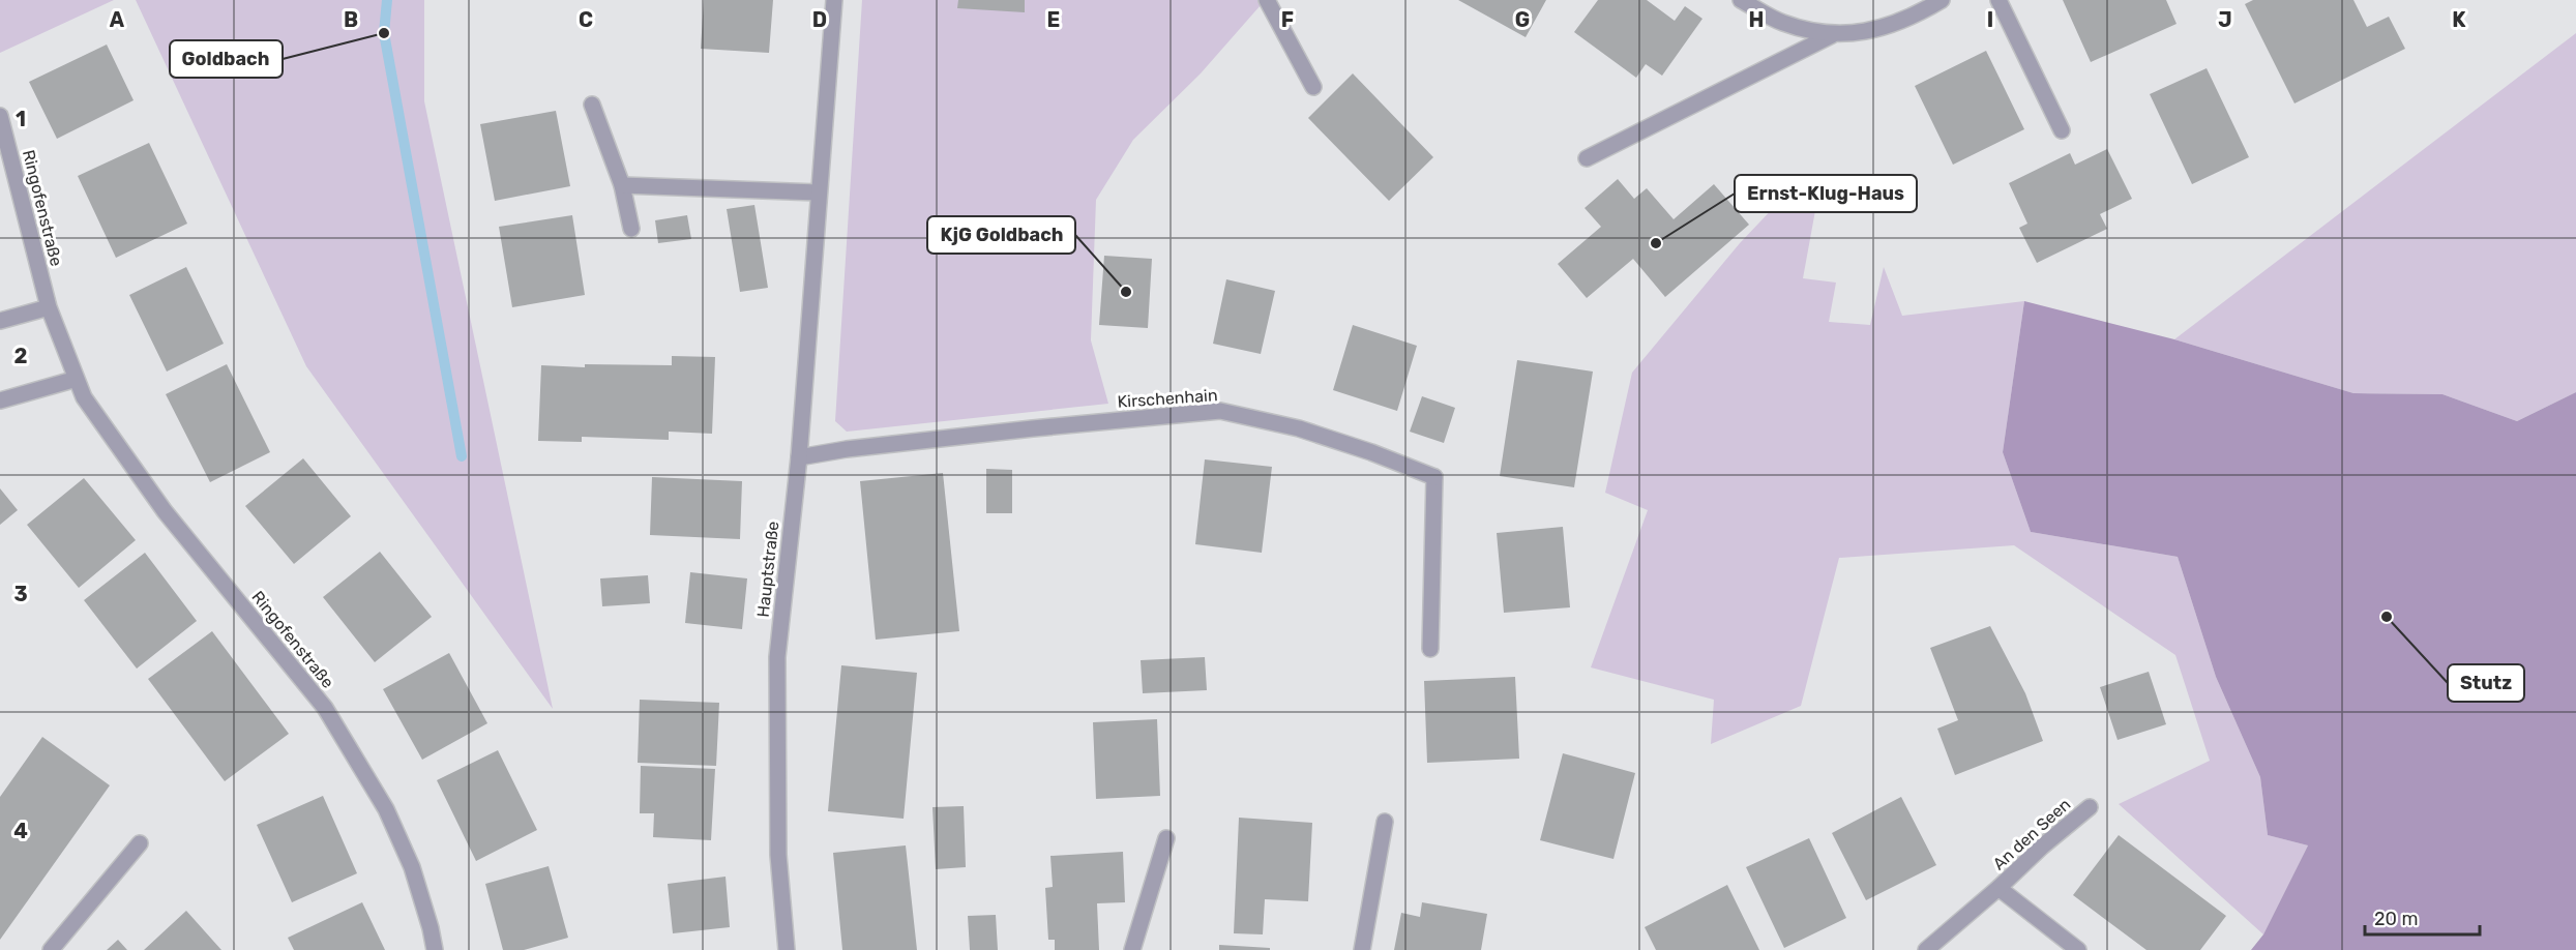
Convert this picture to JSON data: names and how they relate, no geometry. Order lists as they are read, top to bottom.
{
  "streets": {
    "street": [
      "Ringofenstraße",
      "Kirschenhain",
      "Hauptstraße",
      "An den Seen"
    ]
  },
  "crossings": [
    ["Kirschenhain", "Hauptstraße"]
  ],
  "places": [
    "Goldbach",
    "Ernst-Klug-Haus",
    "KjG Goldbach",
    "Stutz"
  ],
  "scale_bar": "20 m",
  "grid": {
    "columns": [
      "A",
      "B",
      "C",
      "D",
      "E",
      "F",
      "G",
      "H",
      "I",
      "J",
      "K"
    ],
    "rows": [
      "1",
      "2",
      "3",
      "4"
    ]
  }
}
